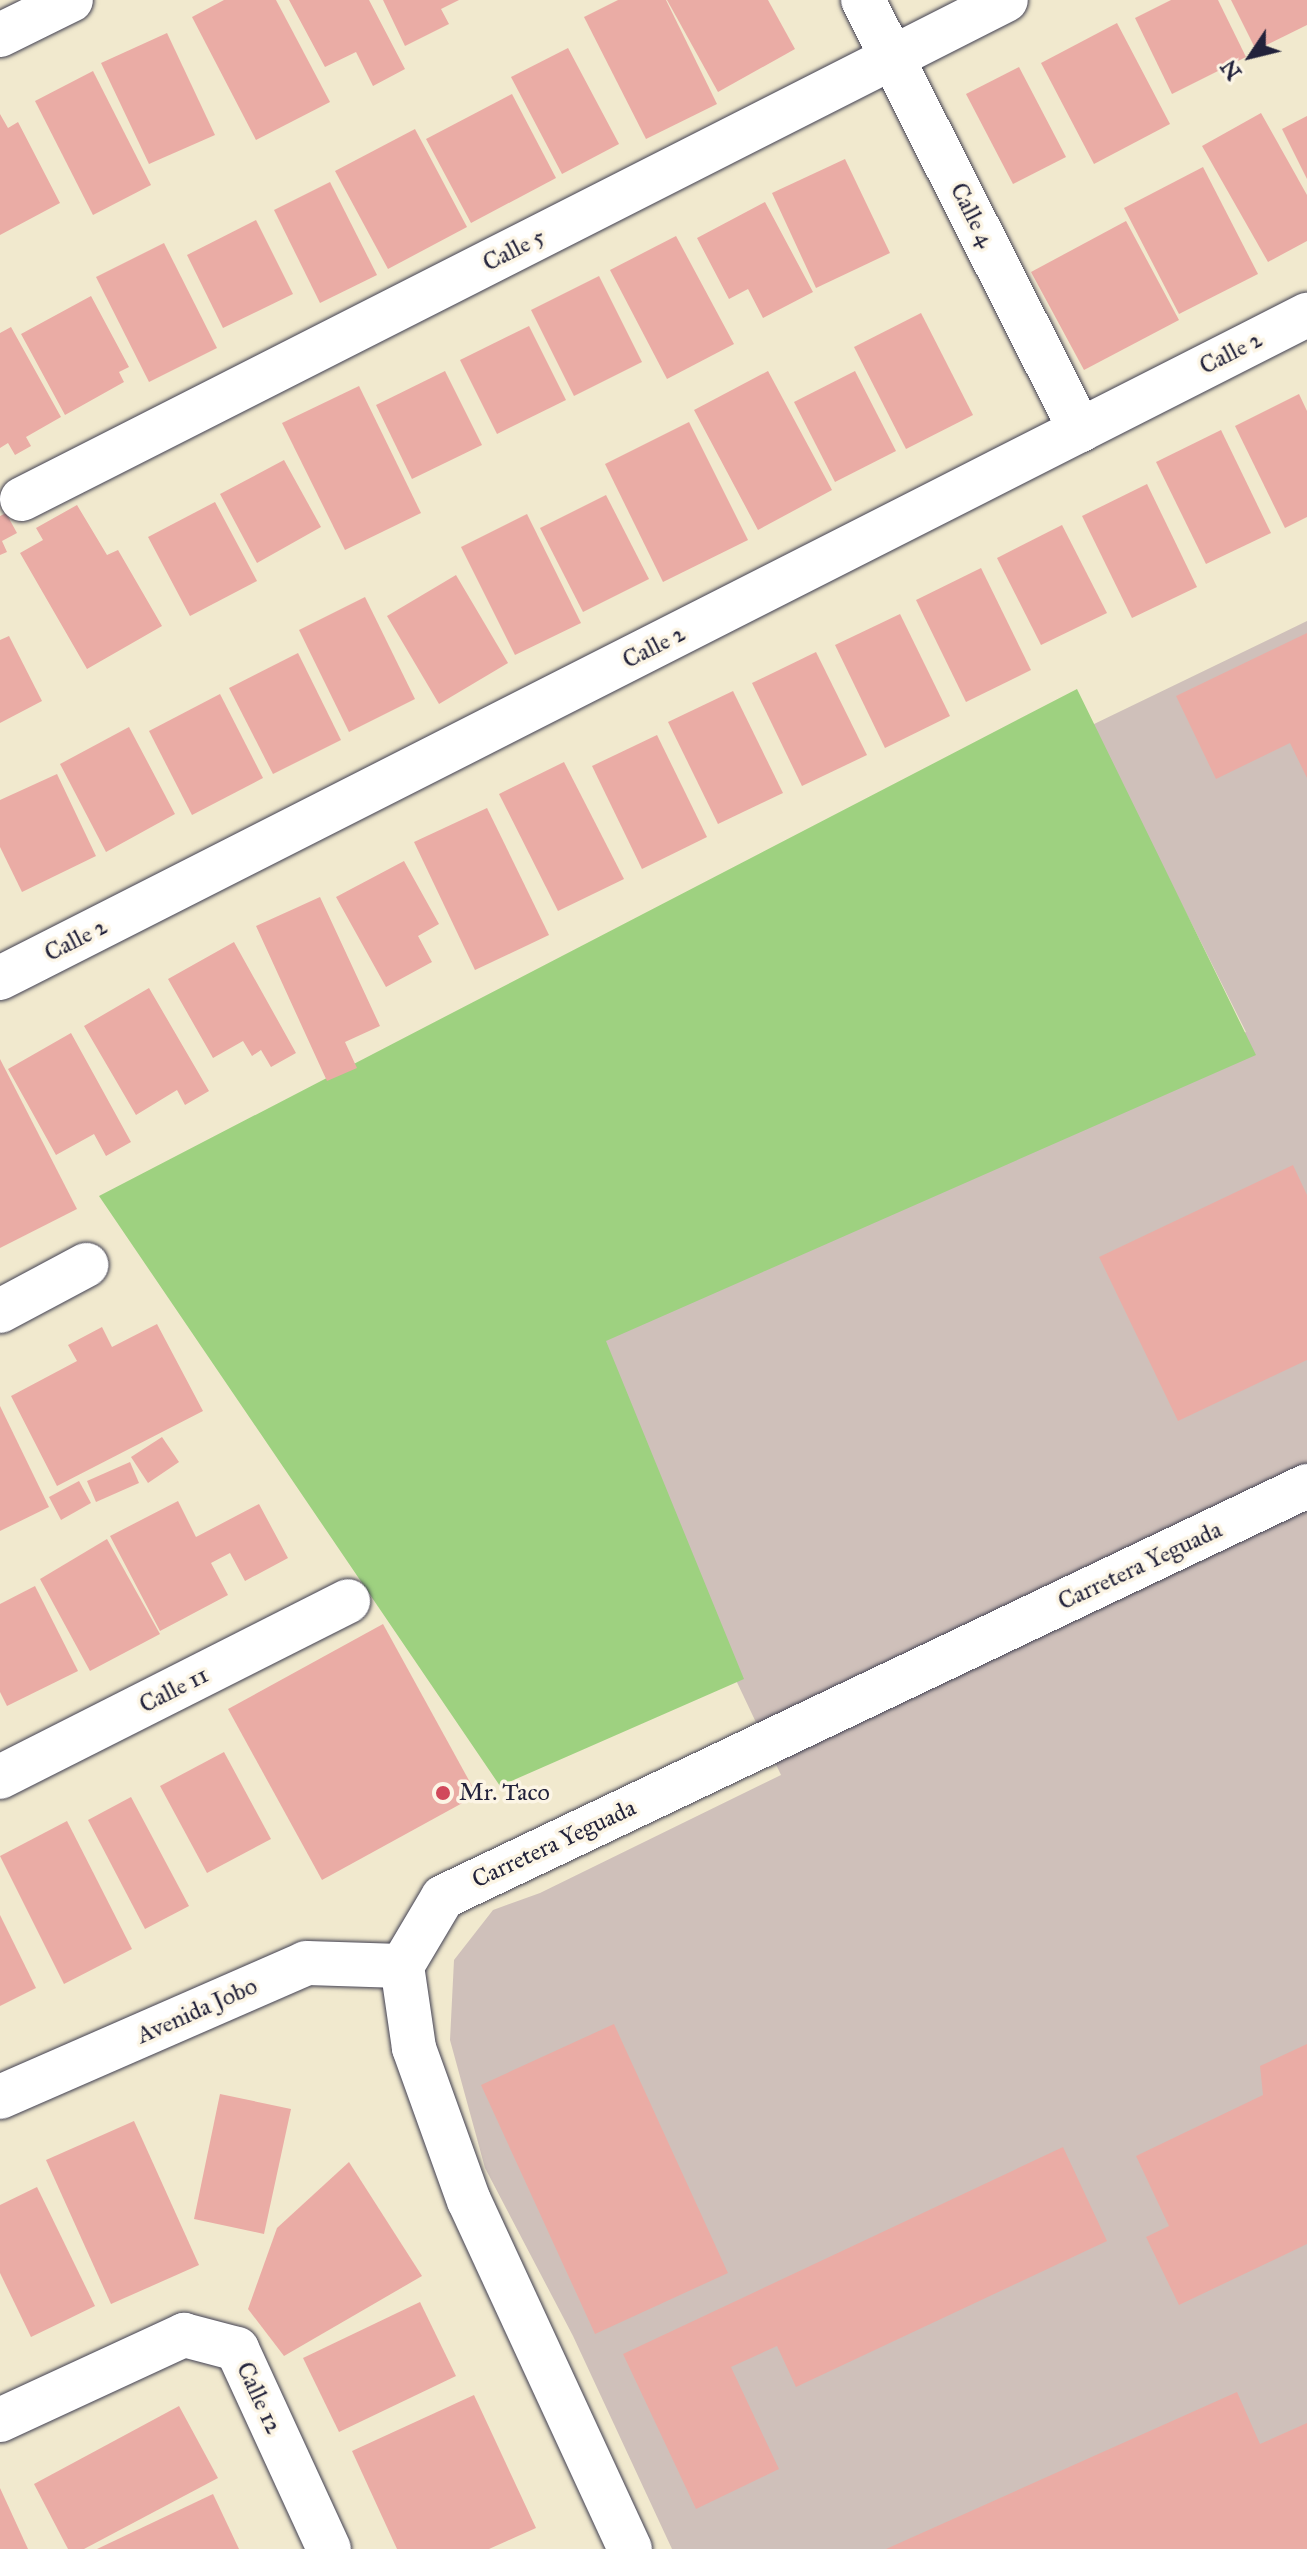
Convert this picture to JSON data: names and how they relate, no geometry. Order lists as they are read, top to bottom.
{
  "streets": {
    "street": [
      "Calle 4",
      "Calle 5",
      "Calle 2",
      "Carretera Yeguada",
      "Calle 11",
      "Avenida Jobo",
      "Calle 12"
    ]
  },
  "crossings": [
    ["Calle 4", "Calle 5"],
    ["Calle 4", "Calle 2"],
    ["Carretera Yeguada", "Avenida Jobo"]
  ],
  "places": ["Mr. Taco"],
  "north": "bottom left"
}
